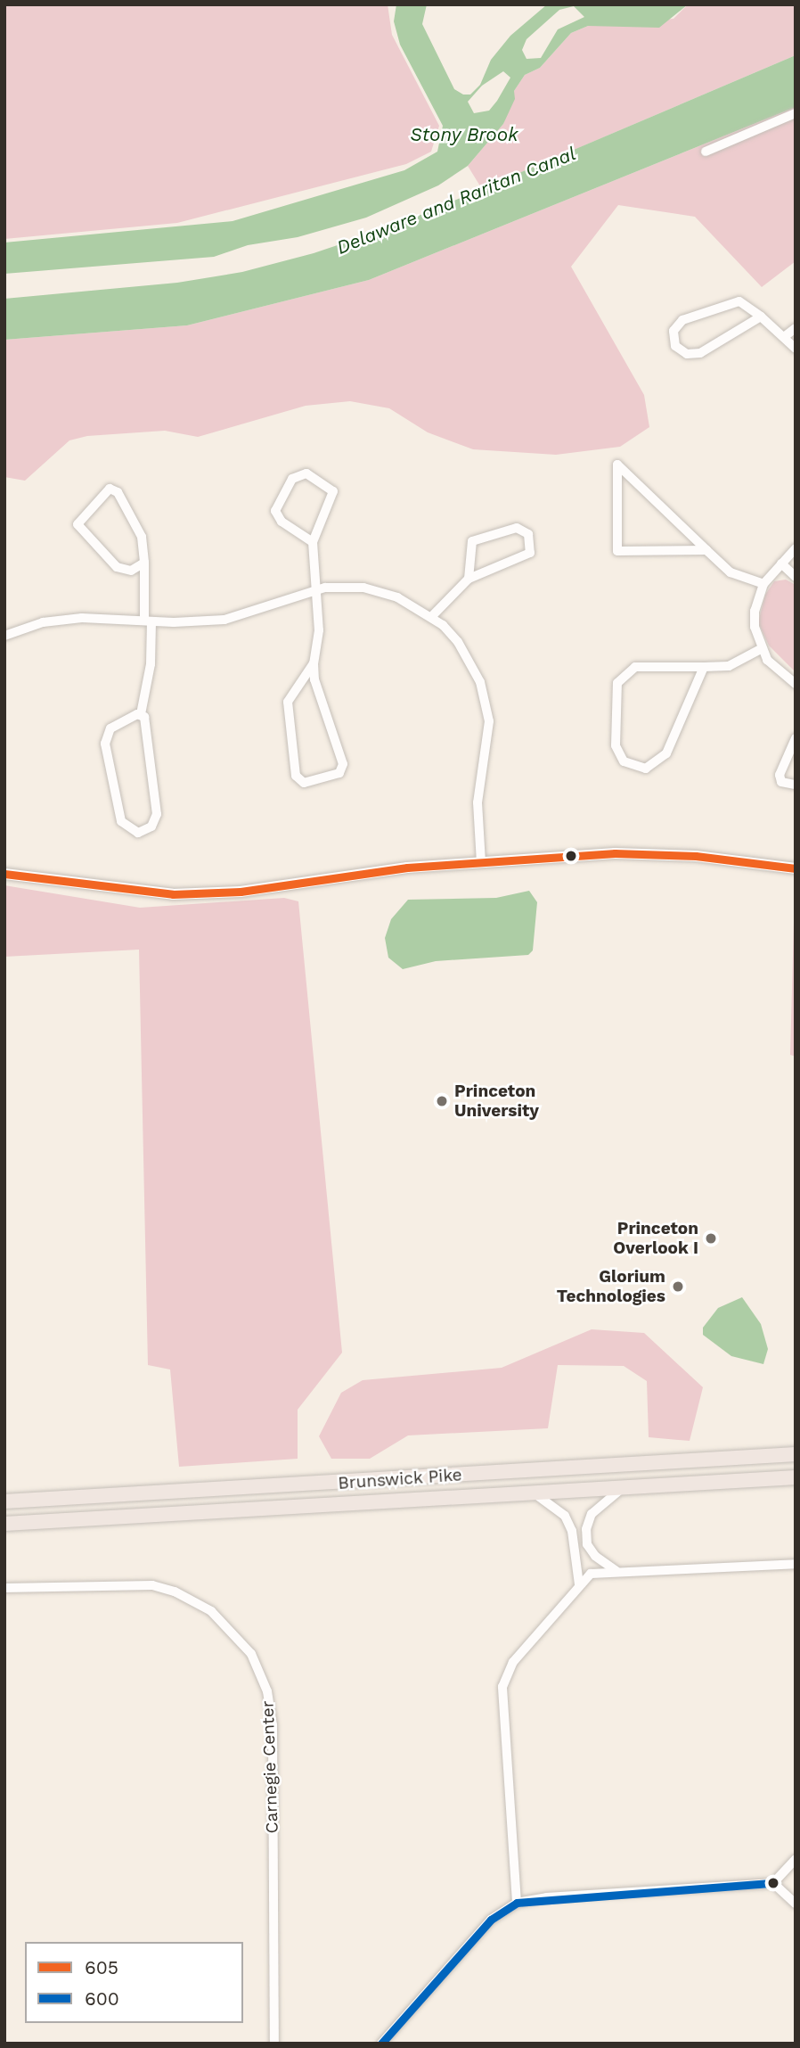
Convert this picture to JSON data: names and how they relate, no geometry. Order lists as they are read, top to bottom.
{
  "streets": {
    "highway": ["Brunswick Pike"],
    "street": ["Carnegie Center"]
  },
  "water": ["Stony Brook", "Delaware and Raritan Canal"],
  "places": ["Princeton University", "Princeton Overlook I", "Glorium Technologies"],
  "lines": ["transit line 605", "transit line 600"],
  "legend": ["605", "600"]
}
